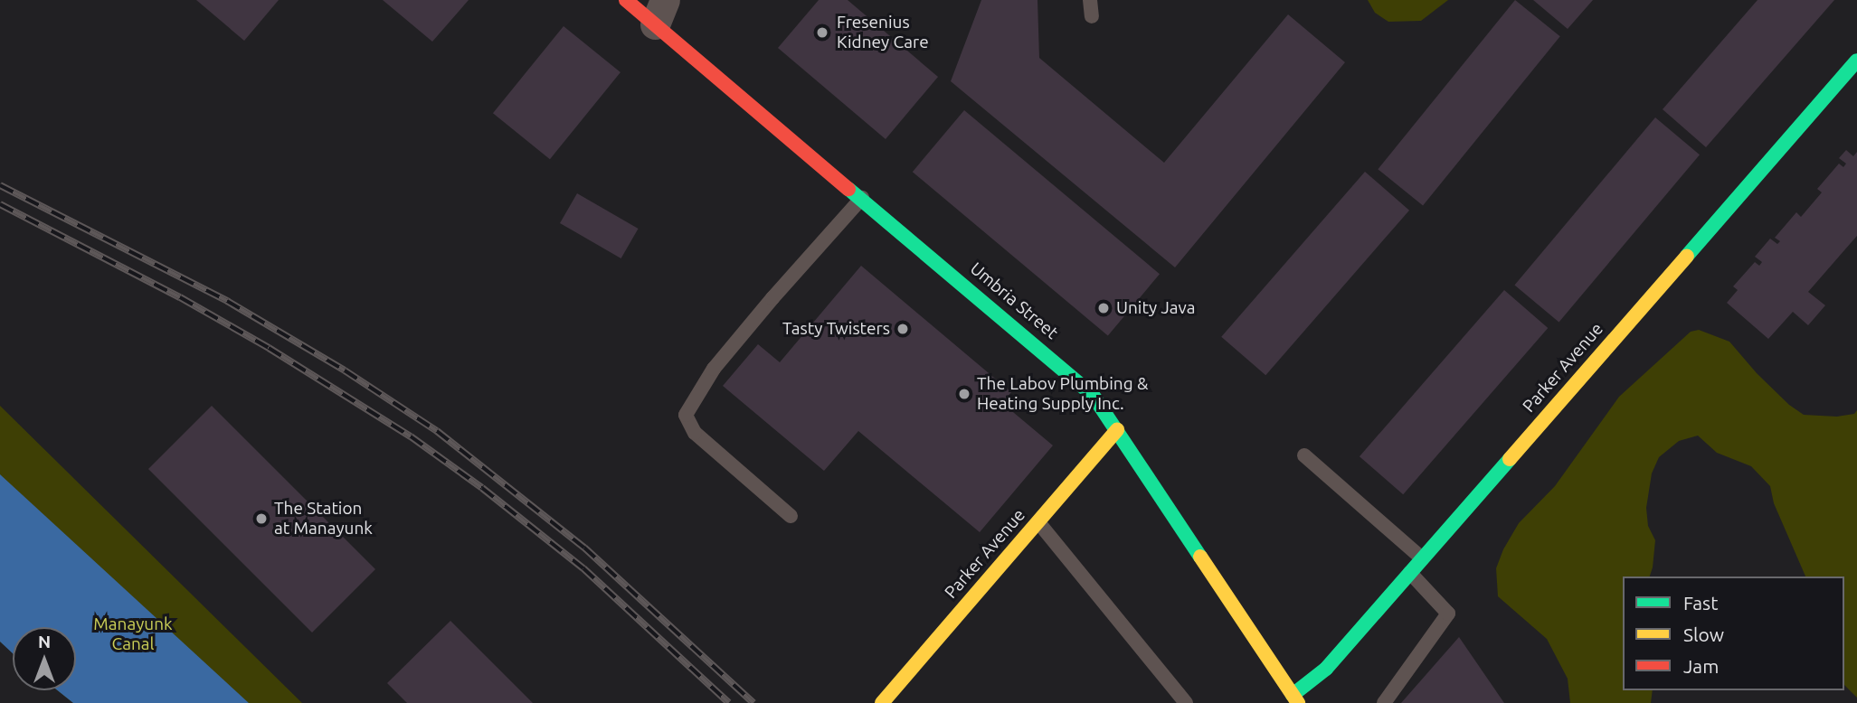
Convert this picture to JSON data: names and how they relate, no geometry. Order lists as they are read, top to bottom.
{
  "streets": {
    "street": ["Umbria Street", "Parker Avenue"]
  },
  "crossings": [
    ["Umbria Street", "Parker Avenue"]
  ],
  "parks": ["Manayunk Canal"],
  "places": [
    "Fresenius Kidney Care",
    "Unity Java",
    "Tasty Twisters",
    "The Labov Plumbing & Heating Supply Inc.",
    "The Station at Manayunk"
  ],
  "legend": ["Fast", "Slow", "Jam"],
  "north": "top"
}
